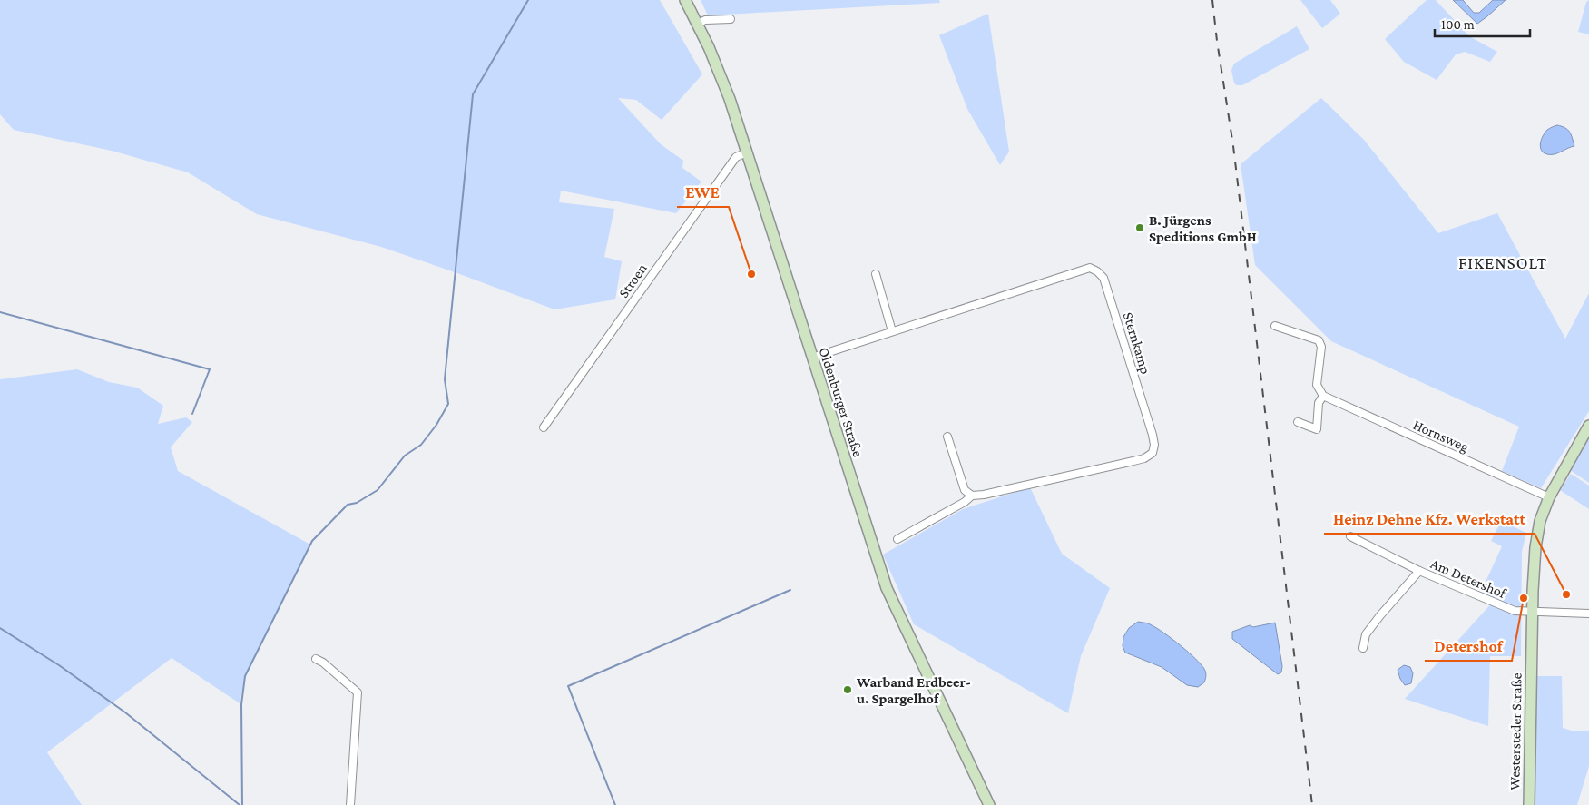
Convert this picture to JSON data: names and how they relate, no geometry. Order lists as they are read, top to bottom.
{
  "streets": {
    "main road": ["Oldenburger Straße", "Westersteder Straße"],
    "street": [
      "Stroen",
      "Sternkamp",
      "Hornsweg",
      "Am Detershof"
    ]
  },
  "crossings": [
    ["Stroen", "Oldenburger Straße"],
    ["Sternkamp", "Oldenburger Straße"],
    ["Hornsweg", "Westersteder Straße"],
    ["Am Detershof", "Westersteder Straße"]
  ],
  "districts": ["FIKENSOLT"],
  "places": [
    "B. Jürgens Speditions GmbH",
    "EWE",
    "Heinz Dehne Kfz. Werkstatt",
    "Detershof",
    "Warband Erdbeer- u. Spargelhof"
  ],
  "scale_bar": "100 m"
}
